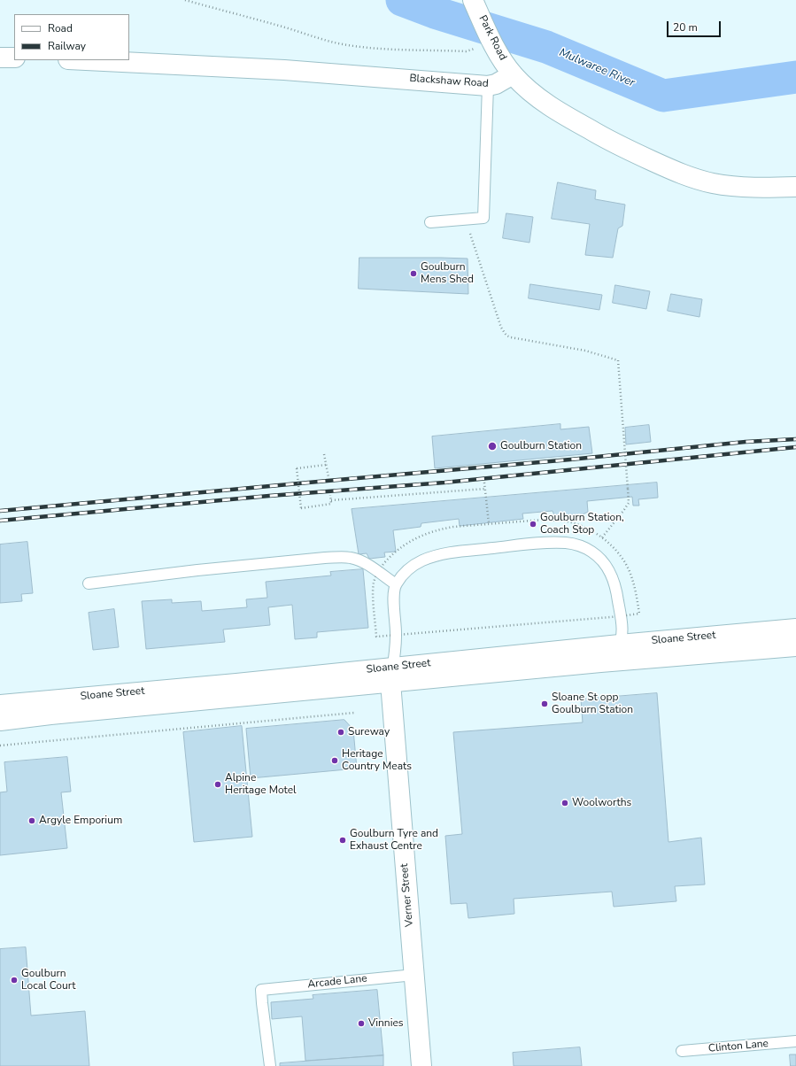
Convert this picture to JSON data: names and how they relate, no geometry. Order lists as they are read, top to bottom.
{
  "streets": {
    "street": [
      "Park Road",
      "Blackshaw Road",
      "Sloane Street",
      "Verner Street"
    ],
    "lane": ["Arcade Lane", "Clinton Lane"]
  },
  "crossings": [
    ["Park Road", "Blackshaw Road"],
    ["Sloane Street", "Verner Street"],
    ["Verner Street", "Arcade Lane"]
  ],
  "water": ["Mulwaree River"],
  "places": [
    "Goulburn Mens Shed",
    "Goulburn Station",
    "Goulburn Station, Coach Stop",
    "Sloane St opp Goulburn Station",
    "Sureway",
    "Heritage Country Meats",
    "Alpine Heritage Motel",
    "Woolworths",
    "Argyle Emporium",
    "Goulburn Tyre and Exhaust Centre",
    "Goulburn Local Court",
    "Vinnies"
  ],
  "legend": ["Road", "Railway"],
  "scale_bar": "20 m"
}
